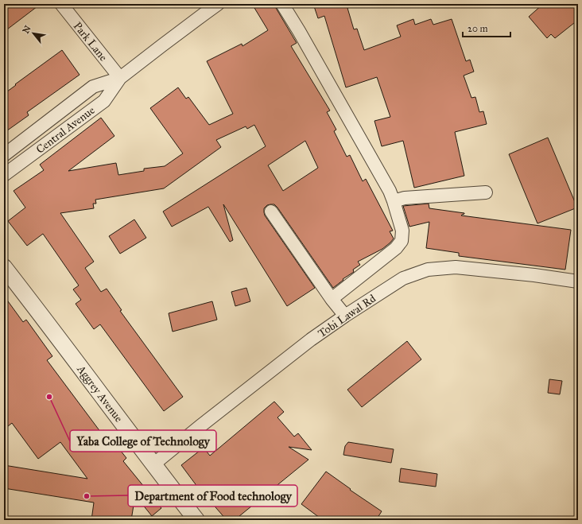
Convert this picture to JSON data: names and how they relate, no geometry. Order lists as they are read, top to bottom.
{
  "streets": {
    "street": [
      "Park Lane",
      "Central Avenue",
      "Tobi Lawal Rd",
      "Aggrey Avenue"
    ]
  },
  "crossings": [
    ["Park Lane", "Central Avenue"],
    ["Tobi Lawal Rd", "Aggrey Avenue"]
  ],
  "places": ["Yaba College of Technology", "Department of Food technology"],
  "scale_bar": "20 m",
  "north": "top left"
}
